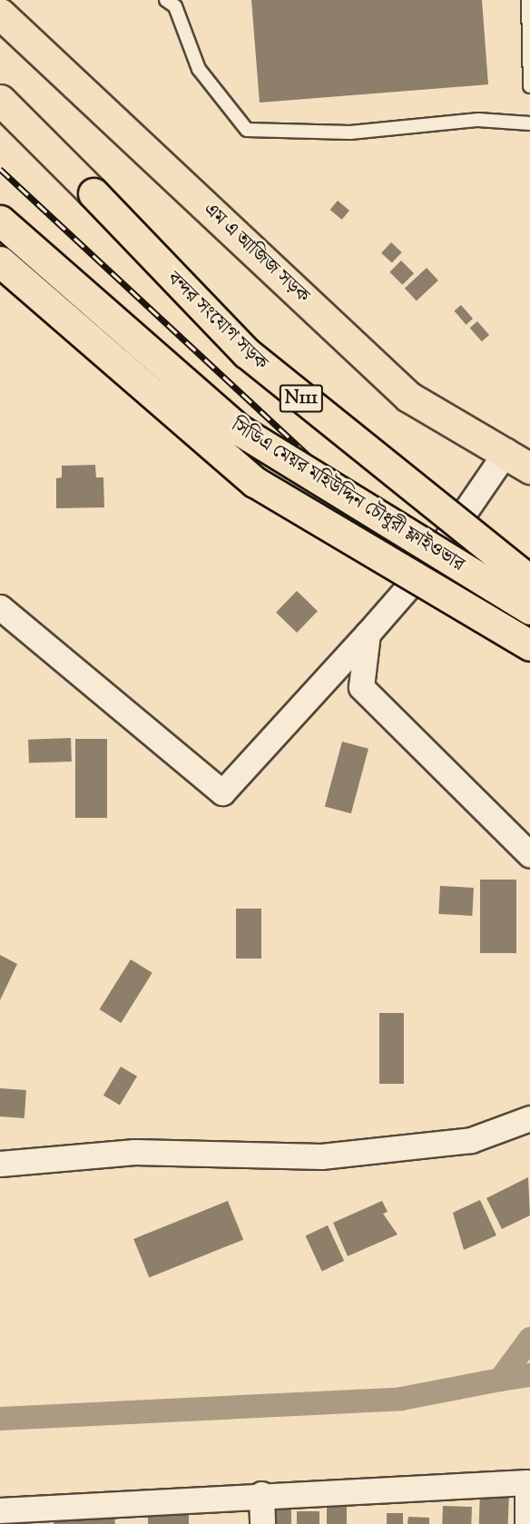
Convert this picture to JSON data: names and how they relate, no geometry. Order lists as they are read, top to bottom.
{
  "streets": {
    "main road": [
      "এম এ আজিজ সড়ক",
      "বন্দর সংযোগ সড়ক",
      "N111",
      "সিডিএ মেয়র মহিউদ্দিন চৌধুরী ফ্লাইওভার"
    ]
  }
}
